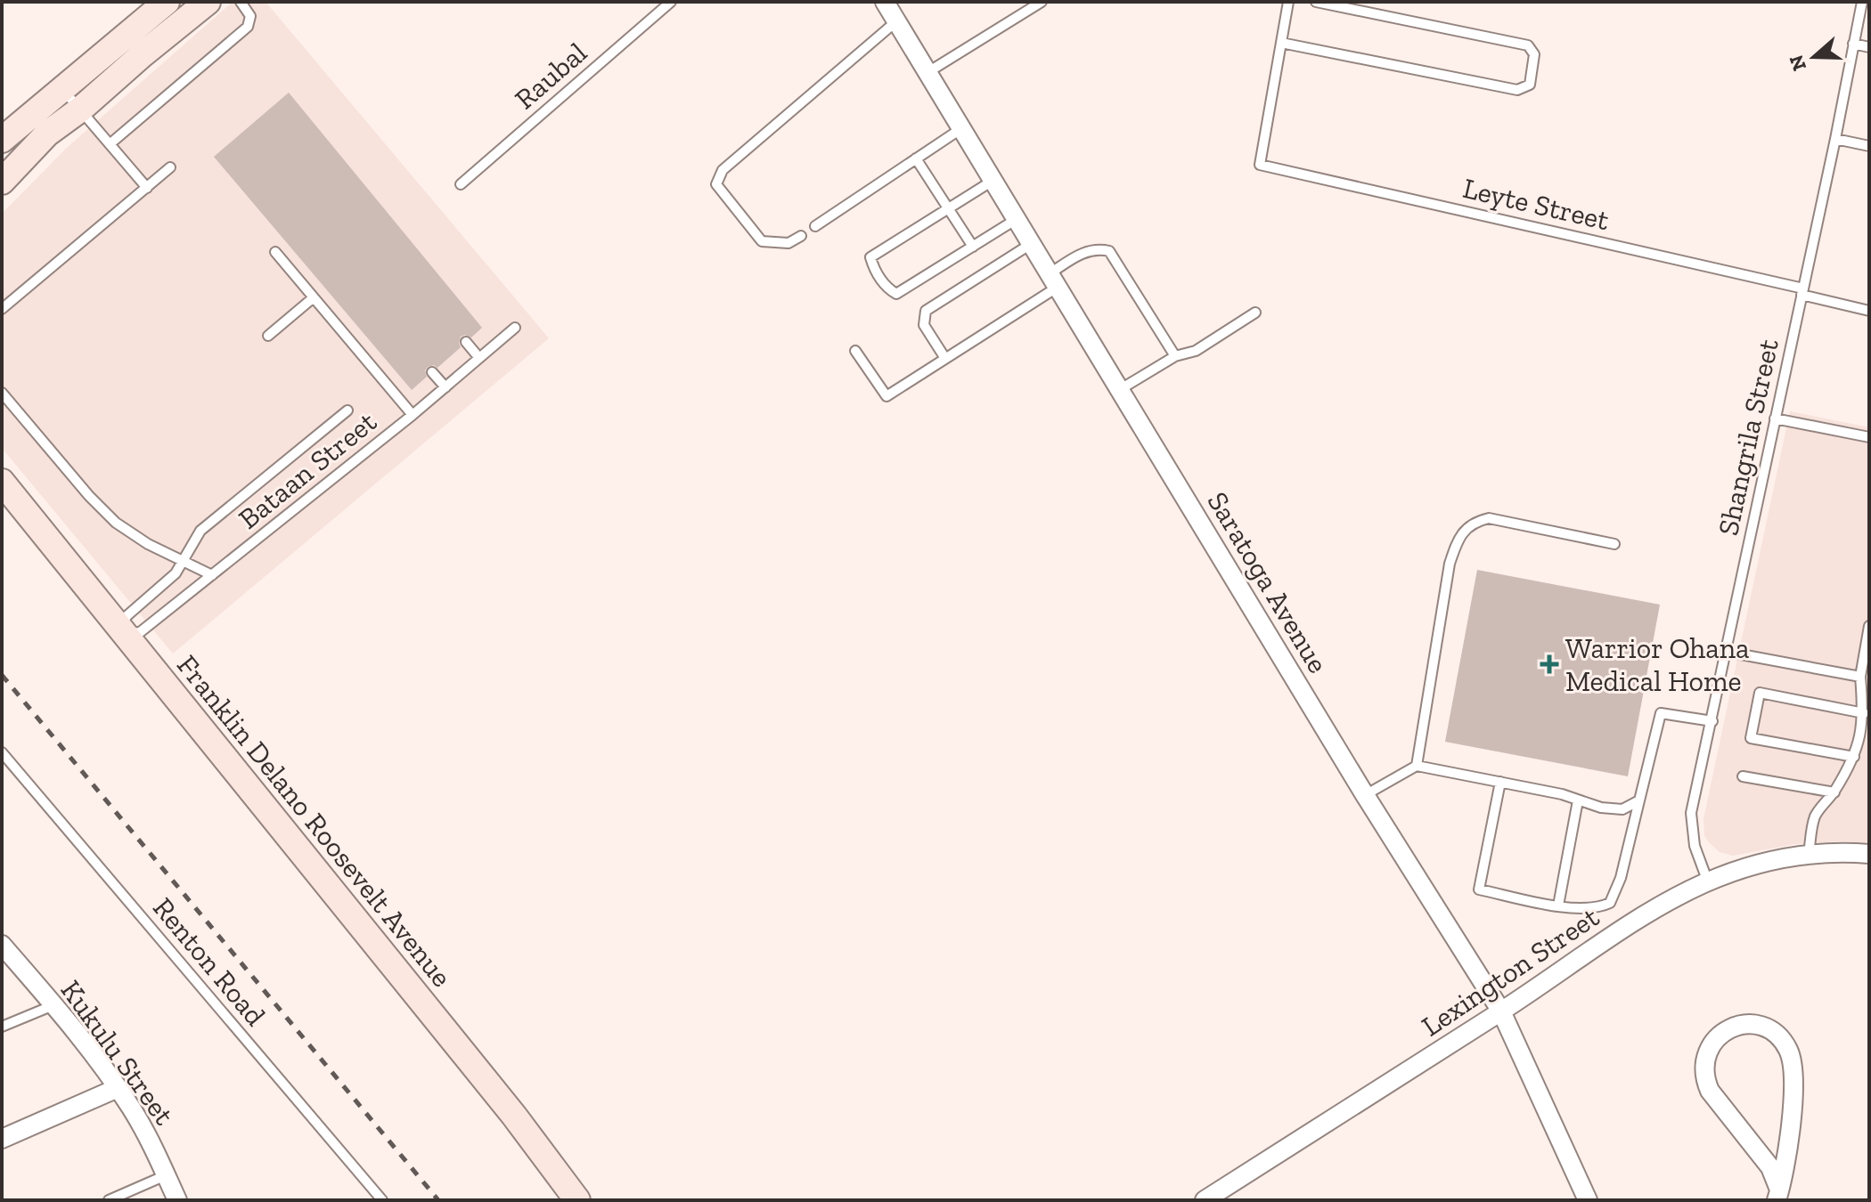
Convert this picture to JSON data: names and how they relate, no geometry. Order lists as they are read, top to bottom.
{
  "streets": {
    "main road": ["Franklin Delano Roosevelt Avenue"],
    "street": ["Saratoga Avenue", "Lexington Street", "Kukulu Street"],
    "lane": [
      "Raubal",
      "Leyte Street",
      "Shangrila Street",
      "Bataan Street",
      "Renton Road"
    ]
  },
  "crossings": [
    ["Leyte Street", "Shangrila Street"],
    ["Shangrila Street", "Lexington Street"],
    ["Bataan Street", "Franklin Delano Roosevelt Avenue"],
    ["Saratoga Avenue", "Lexington Street"]
  ],
  "places": {
    "health": ["Warrior Ohana Medical Home"]
  },
  "north": "left"
}
